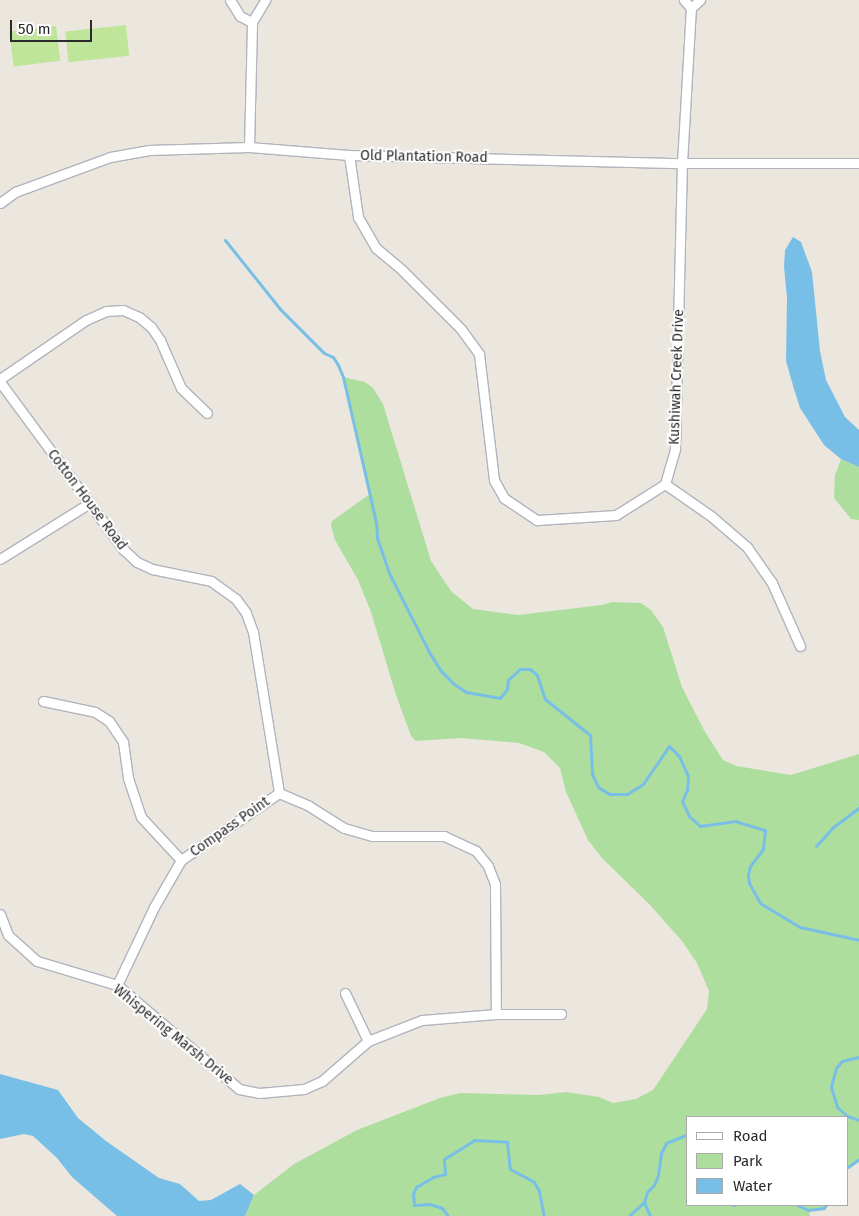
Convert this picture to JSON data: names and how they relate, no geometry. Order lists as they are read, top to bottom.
{
  "streets": {
    "street": [
      "Old Plantation Road",
      "Kushiwah Creek Drive",
      "Cotton House Road",
      "Compass Point",
      "Whispering Marsh Drive"
    ]
  },
  "crossings": [
    ["Old Plantation Road", "Kushiwah Creek Drive"],
    ["Cotton House Road", "Compass Point"],
    ["Compass Point", "Whispering Marsh Drive"]
  ],
  "legend": ["Road", "Park", "Water"],
  "scale_bar": "50 m"
}
